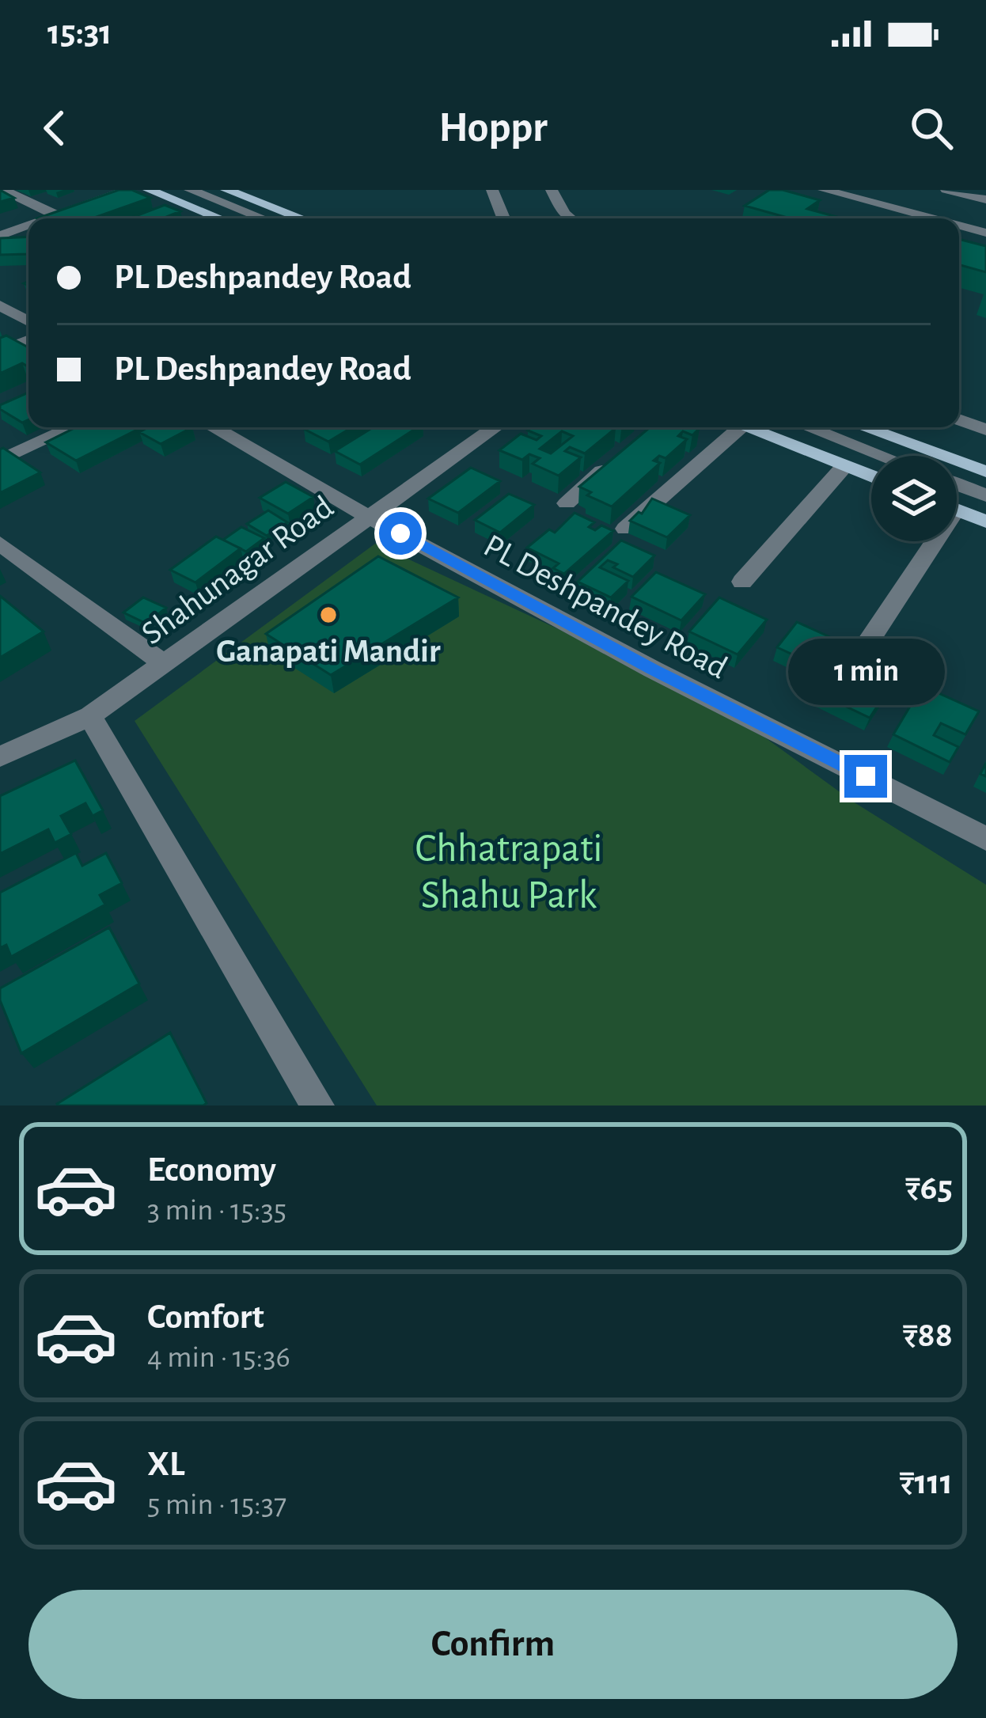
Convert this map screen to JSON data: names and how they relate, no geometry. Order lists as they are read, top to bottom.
{
  "streets": {
    "street": ["Shahunagar Road", "PL Deshpandey Road"]
  },
  "crossings": [
    ["Shahunagar Road", "PL Deshpandey Road"]
  ],
  "parks": ["Chhatrapati Shahu Park"],
  "places": ["Ganapati Mandir"],
  "page": {
    "status": "15:31",
    "header": "Hoppr",
    "banner": ["PL Deshpandey Road", "PL Deshpandey Road"],
    "bubble": "1 min",
    "list": [
      {
        "name": "Economy",
        "note": "3 min · 15:35",
        "value": "₹65"
      },
      {
        "name": "Comfort",
        "note": "4 min · 15:36",
        "value": "₹88"
      },
      {
        "name": "XL",
        "note": "5 min · 15:37",
        "value": "₹111"
      }
    ],
    "buttons": "Confirm"
  }
}
